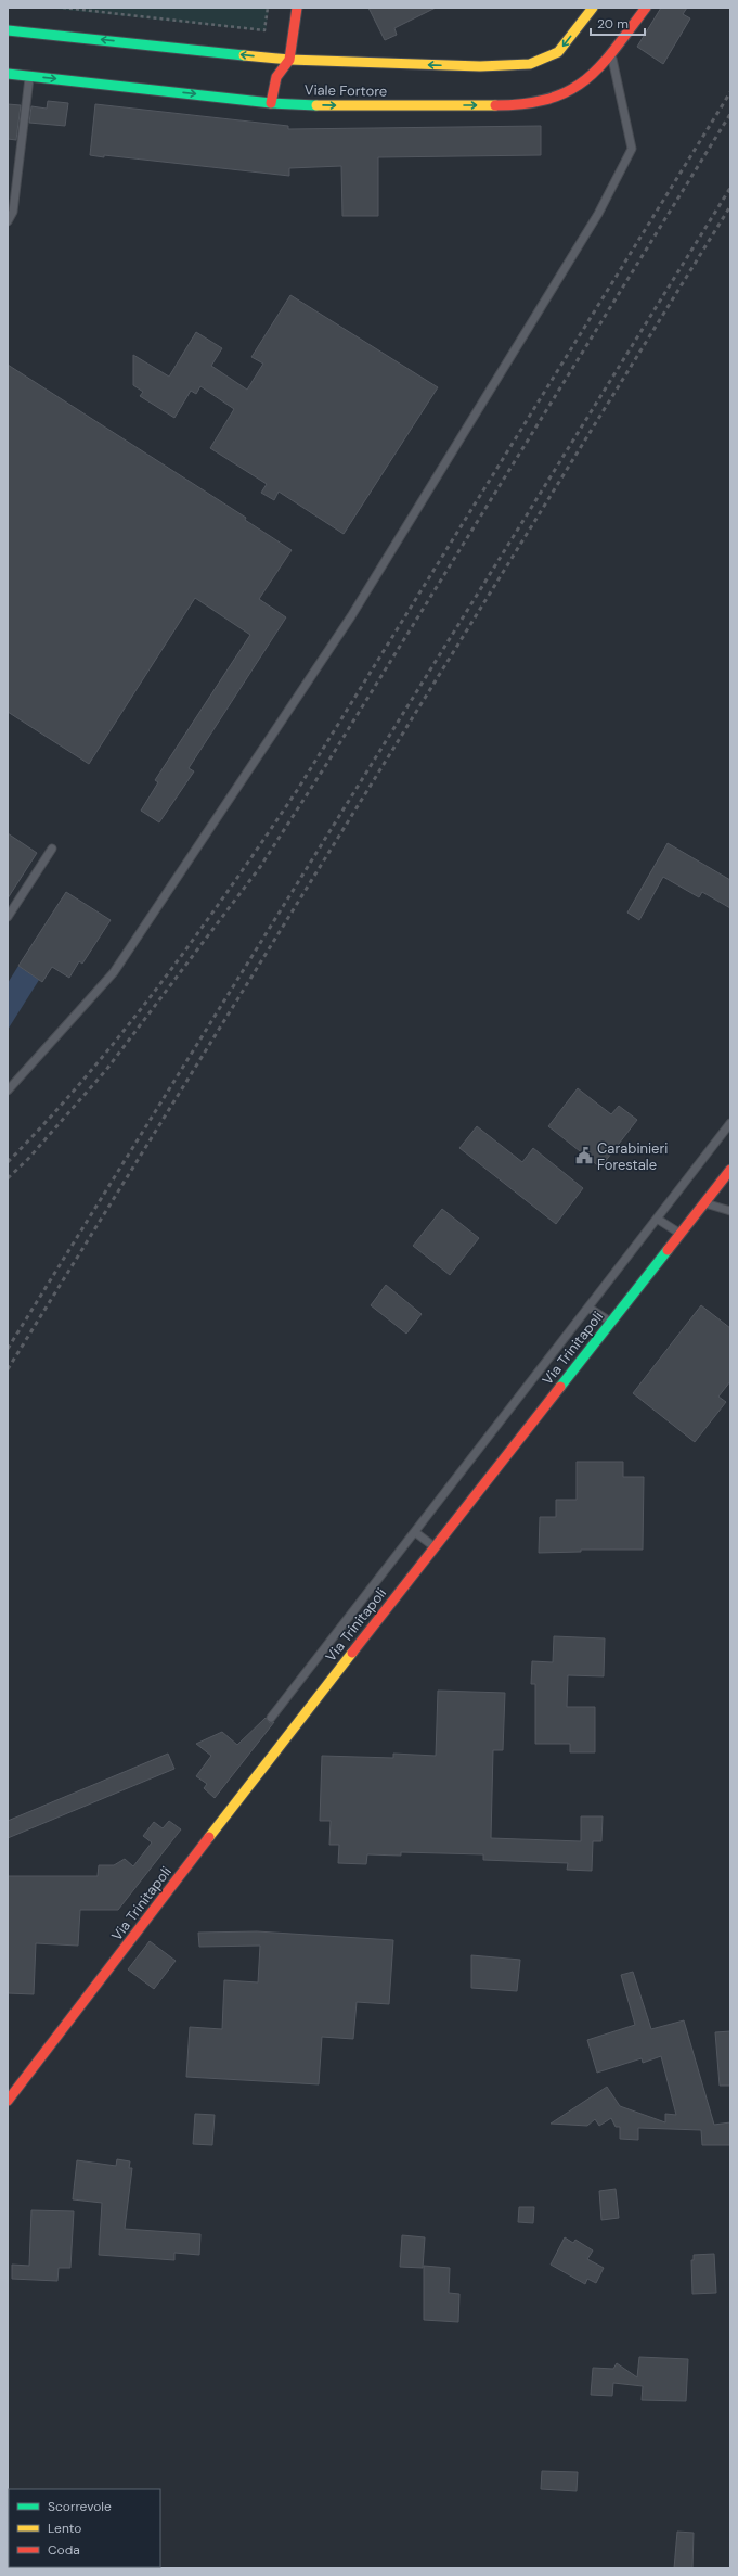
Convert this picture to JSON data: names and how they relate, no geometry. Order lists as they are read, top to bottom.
{
  "streets": {
    "main road": ["Viale Fortore", "Via Trinitapoli"]
  },
  "places": {
    "public building": ["Carabinieri Forestale"]
  },
  "legend": ["Scorrevole", "Lento", "Coda"],
  "scale_bar": "20 m"
}
